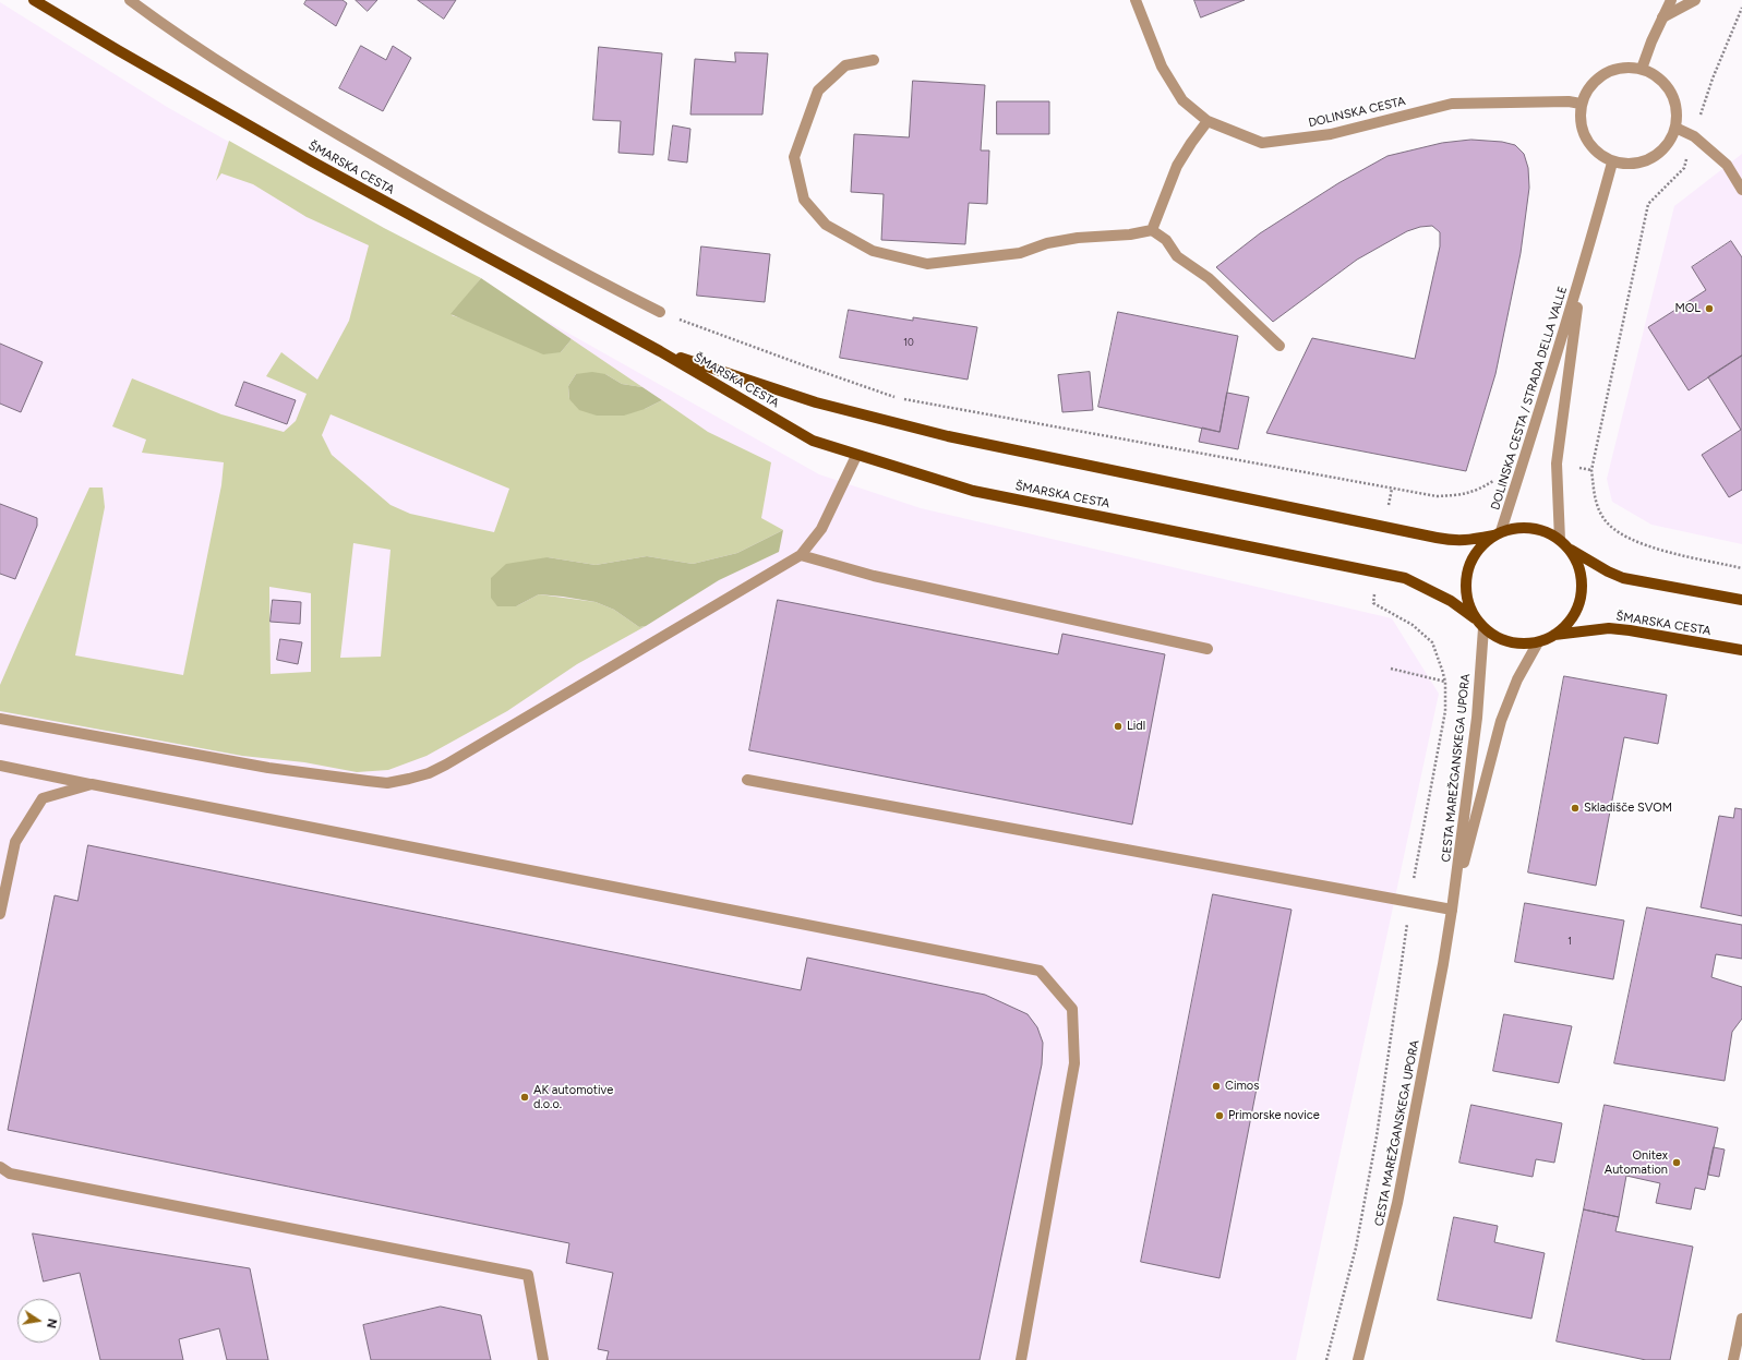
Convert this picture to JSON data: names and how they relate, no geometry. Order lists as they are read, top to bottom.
{
  "streets": {
    "main road": ["ŠMARSKA CESTA"],
    "street": ["DOLINSKA CESTA", "DOLINSKA CESTA / STRADA DELLA VALLE", "CESTA MAREŽGANSKEGA UPORA"]
  },
  "crossings": [
    ["DOLINSKA CESTA", "DOLINSKA CESTA / STRADA DELLA VALLE"],
    ["ŠMARSKA CESTA", "DOLINSKA CESTA / STRADA DELLA VALLE"],
    ["ŠMARSKA CESTA", "CESTA MAREŽGANSKEGA UPORA"],
    ["DOLINSKA CESTA / STRADA DELLA VALLE", "CESTA MAREŽGANSKEGA UPORA"]
  ],
  "places": [
    "MOL",
    "Lidl",
    "Skladišče SVOM",
    "Cimos",
    "AK automotive d.o.o.",
    "Primorske novice",
    "Onitex Automation"
  ],
  "house_numbers": ["10", "1"],
  "north": "right"
}
